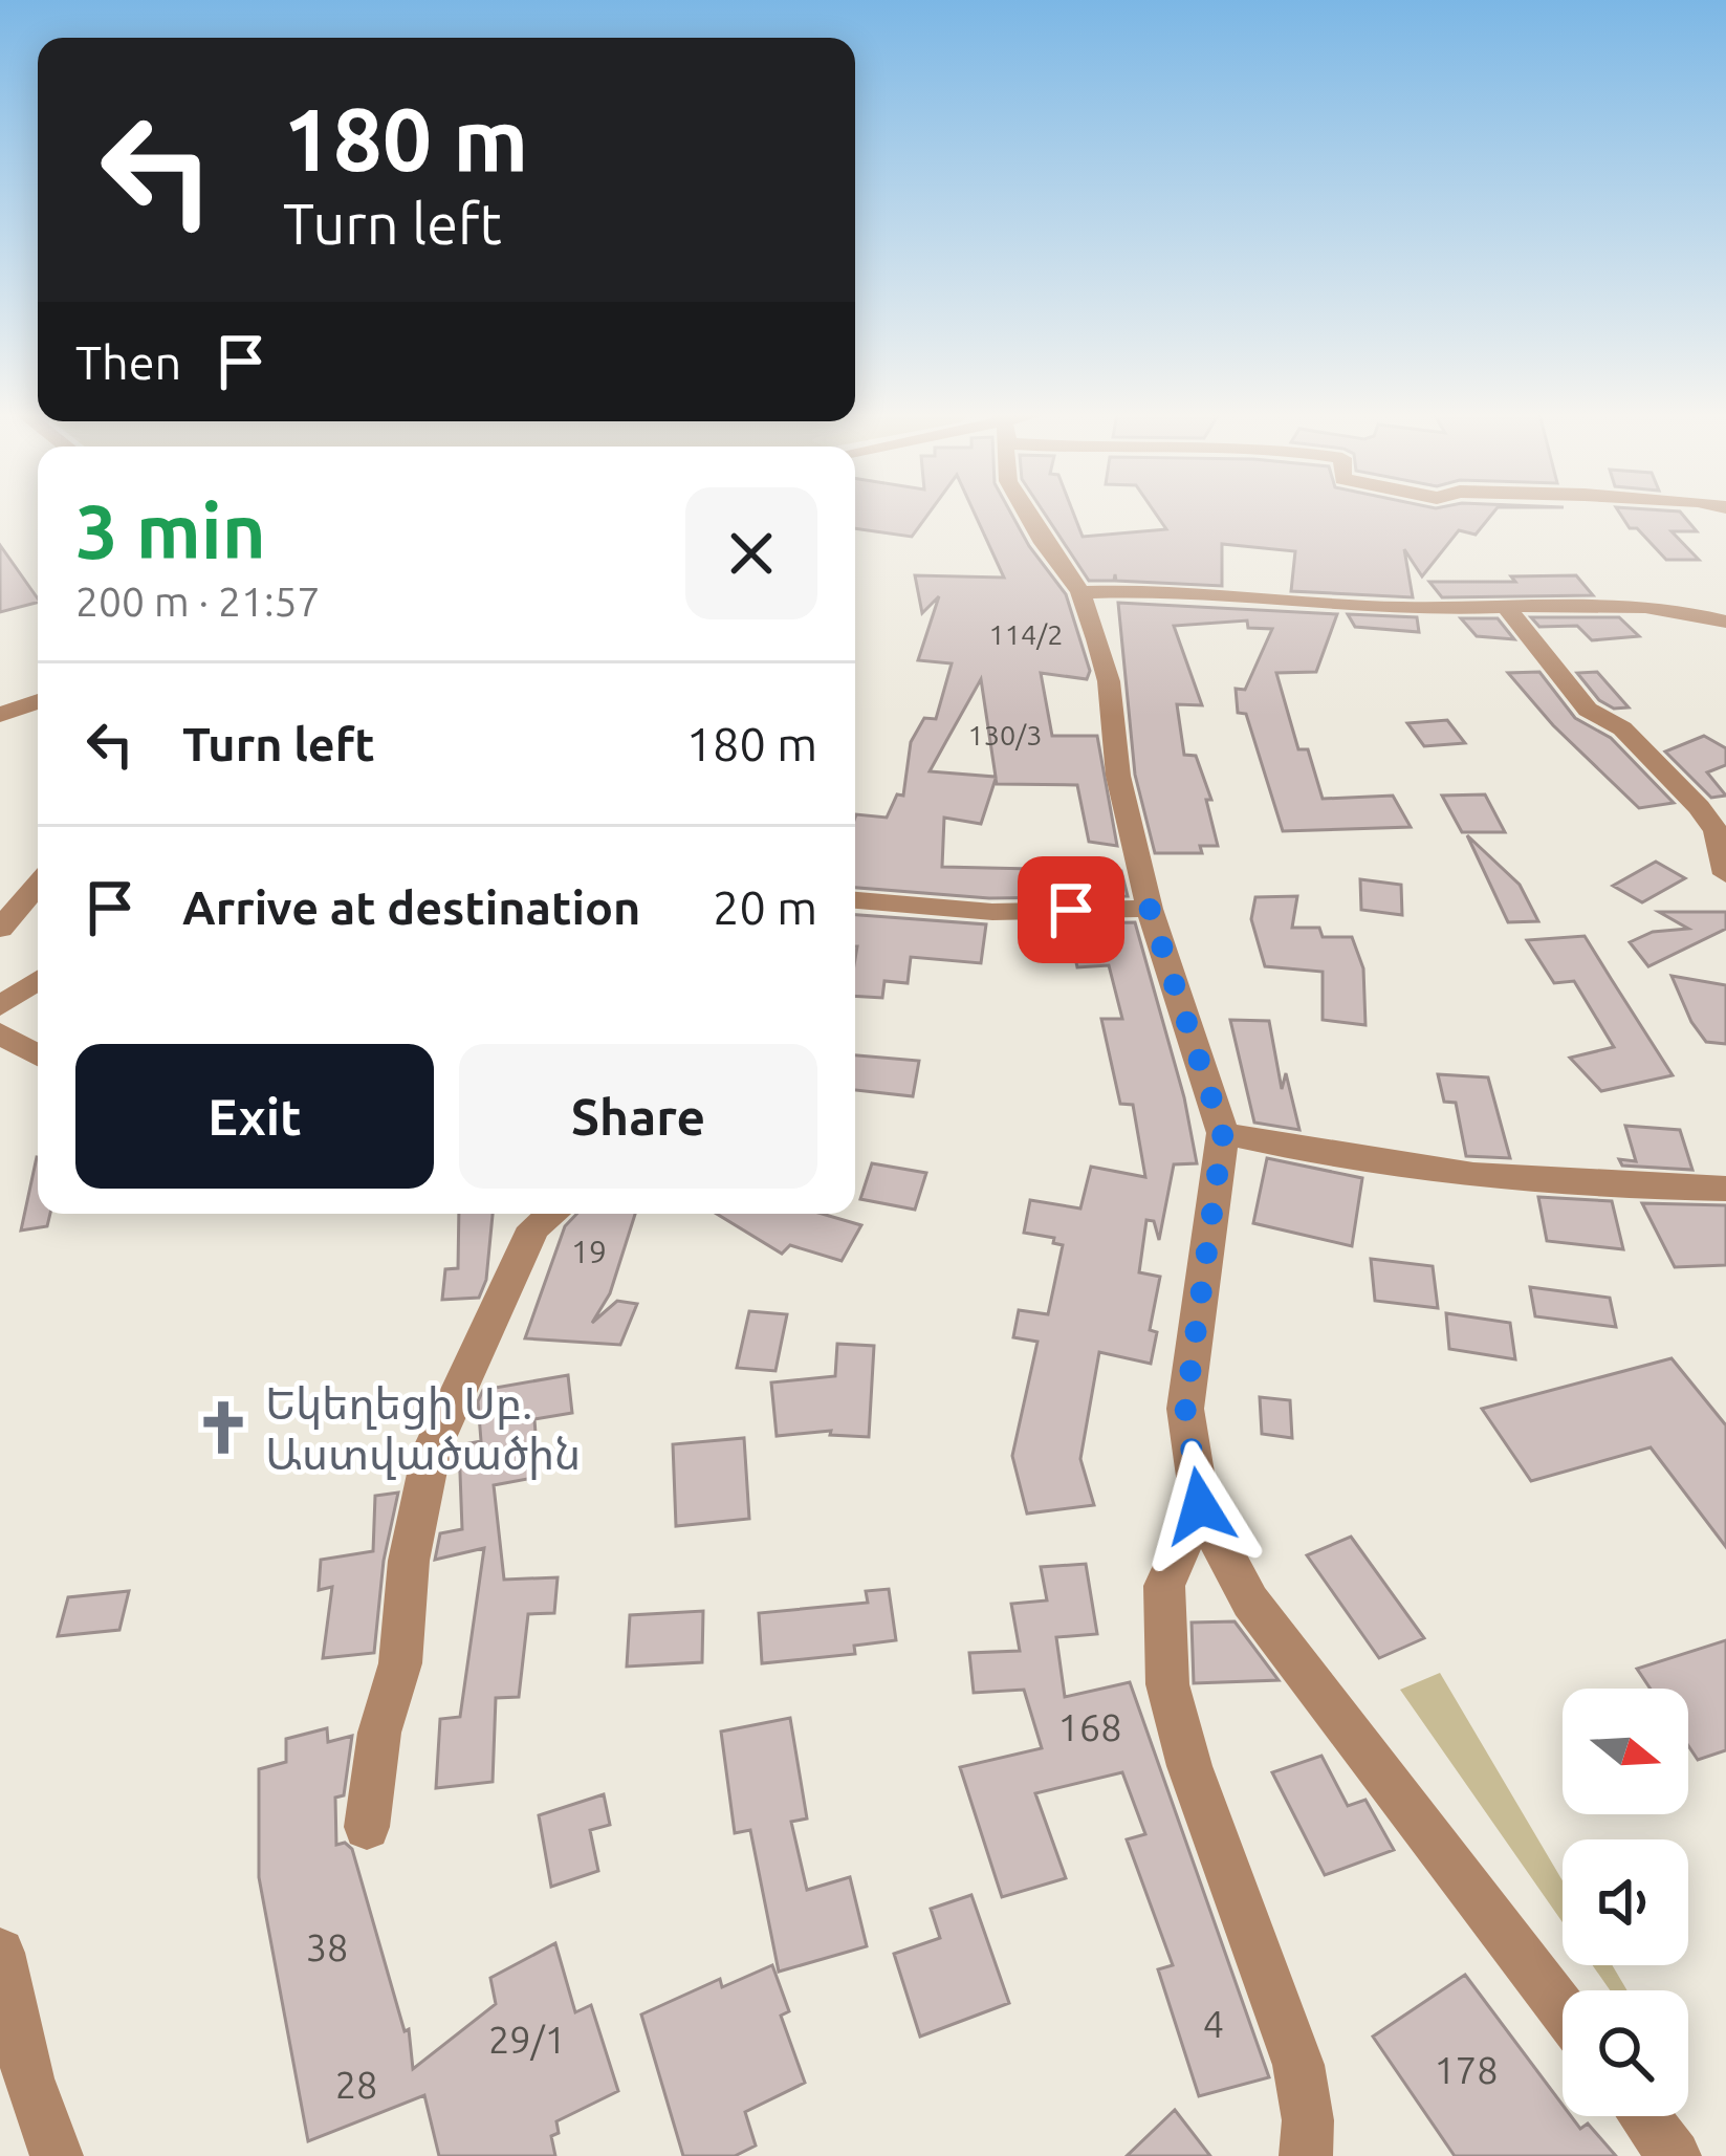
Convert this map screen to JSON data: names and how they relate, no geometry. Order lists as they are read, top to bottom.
{
  "places": {
    "church": ["Եկեղեցի Սբ. Աստվածածին"]
  },
  "house_numbers": [
    "114/2",
    "130/3",
    "19",
    "168",
    "38",
    "4",
    "29/1",
    "178",
    "28"
  ],
  "north": "right",
  "page": {
    "turn": ["180 m", "Turn left"],
    "then": "Then",
    "heading": ["3 min", "200 m · 21:57"],
    "list": [
      {
        "name": "Turn left",
        "value": "180 m"
      },
      {
        "name": "Arrive at destination",
        "value": "20 m"
      }
    ],
    "buttons": ["Exit", "Share"]
  }
}
